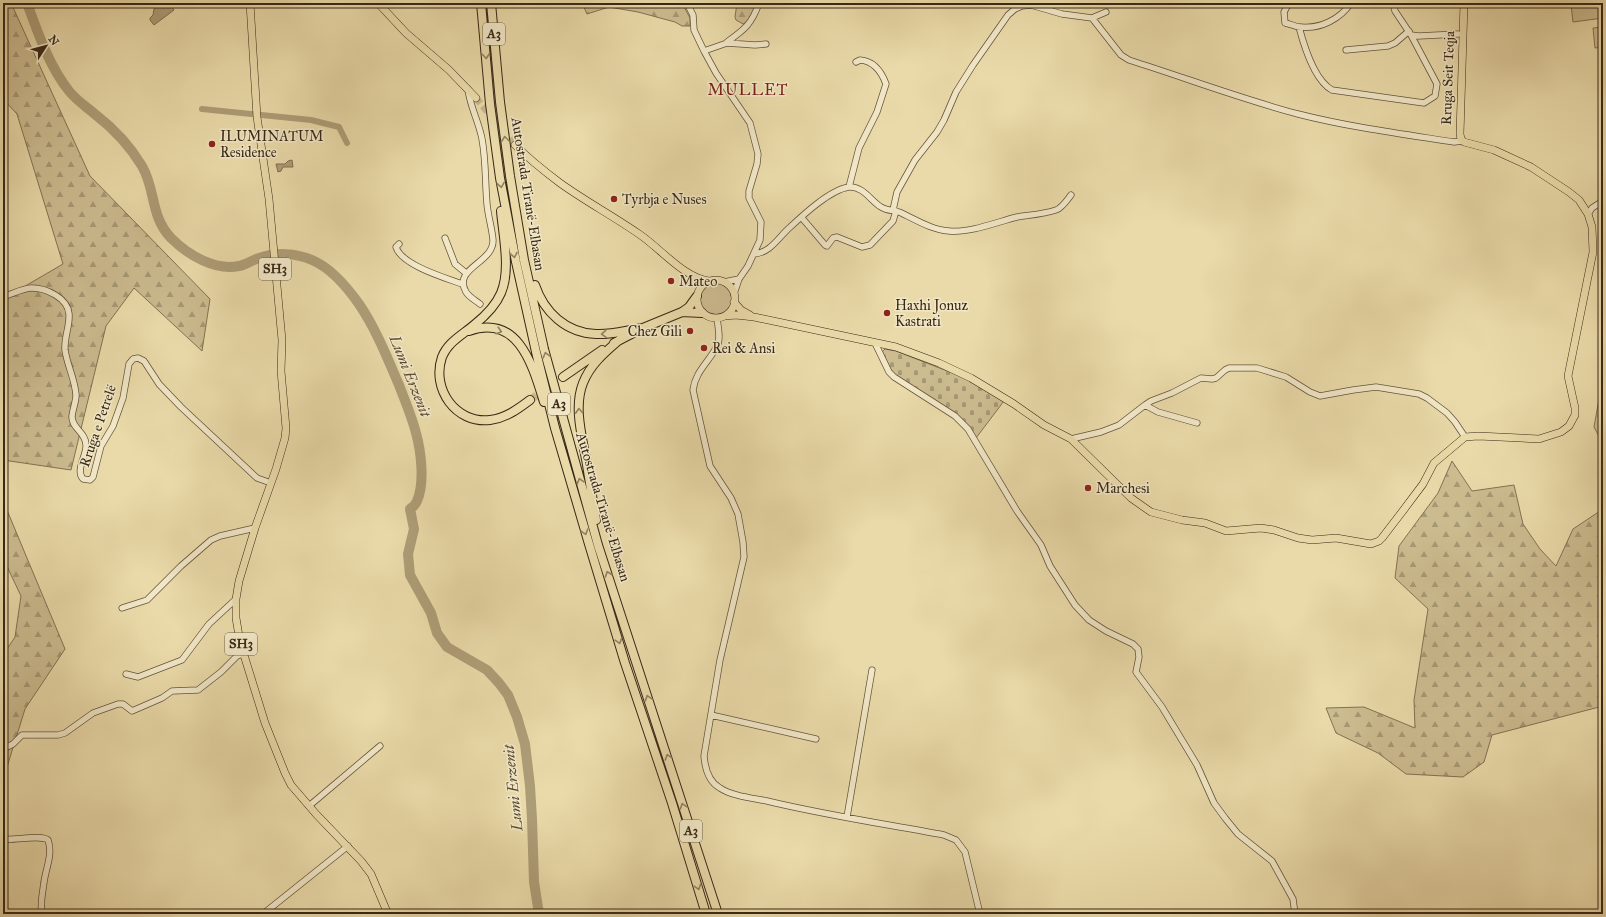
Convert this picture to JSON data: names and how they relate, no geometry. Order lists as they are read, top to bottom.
{
  "streets": {
    "highway": ["A3", "Autostrada Tiranë-Elbasan"],
    "main road": ["Rruga Seit Teqja", "SH3"],
    "street": ["Rruga e Petrelë"]
  },
  "crossings": [
    ["A3", "Autostrada Tiranë-Elbasan"],
    ["SH3", "Rruga e Petrelë"]
  ],
  "districts": ["MULLET"],
  "water": ["Lumi Erzenit"],
  "places": [
    "ILUMINATUM Residence",
    "Tyrbja e Nuses",
    "Mateo",
    "Haxhi Jonuz Kastrati",
    "Chez Gili",
    "Rei & Ansi",
    "Marchesi"
  ],
  "north": "top right"
}
